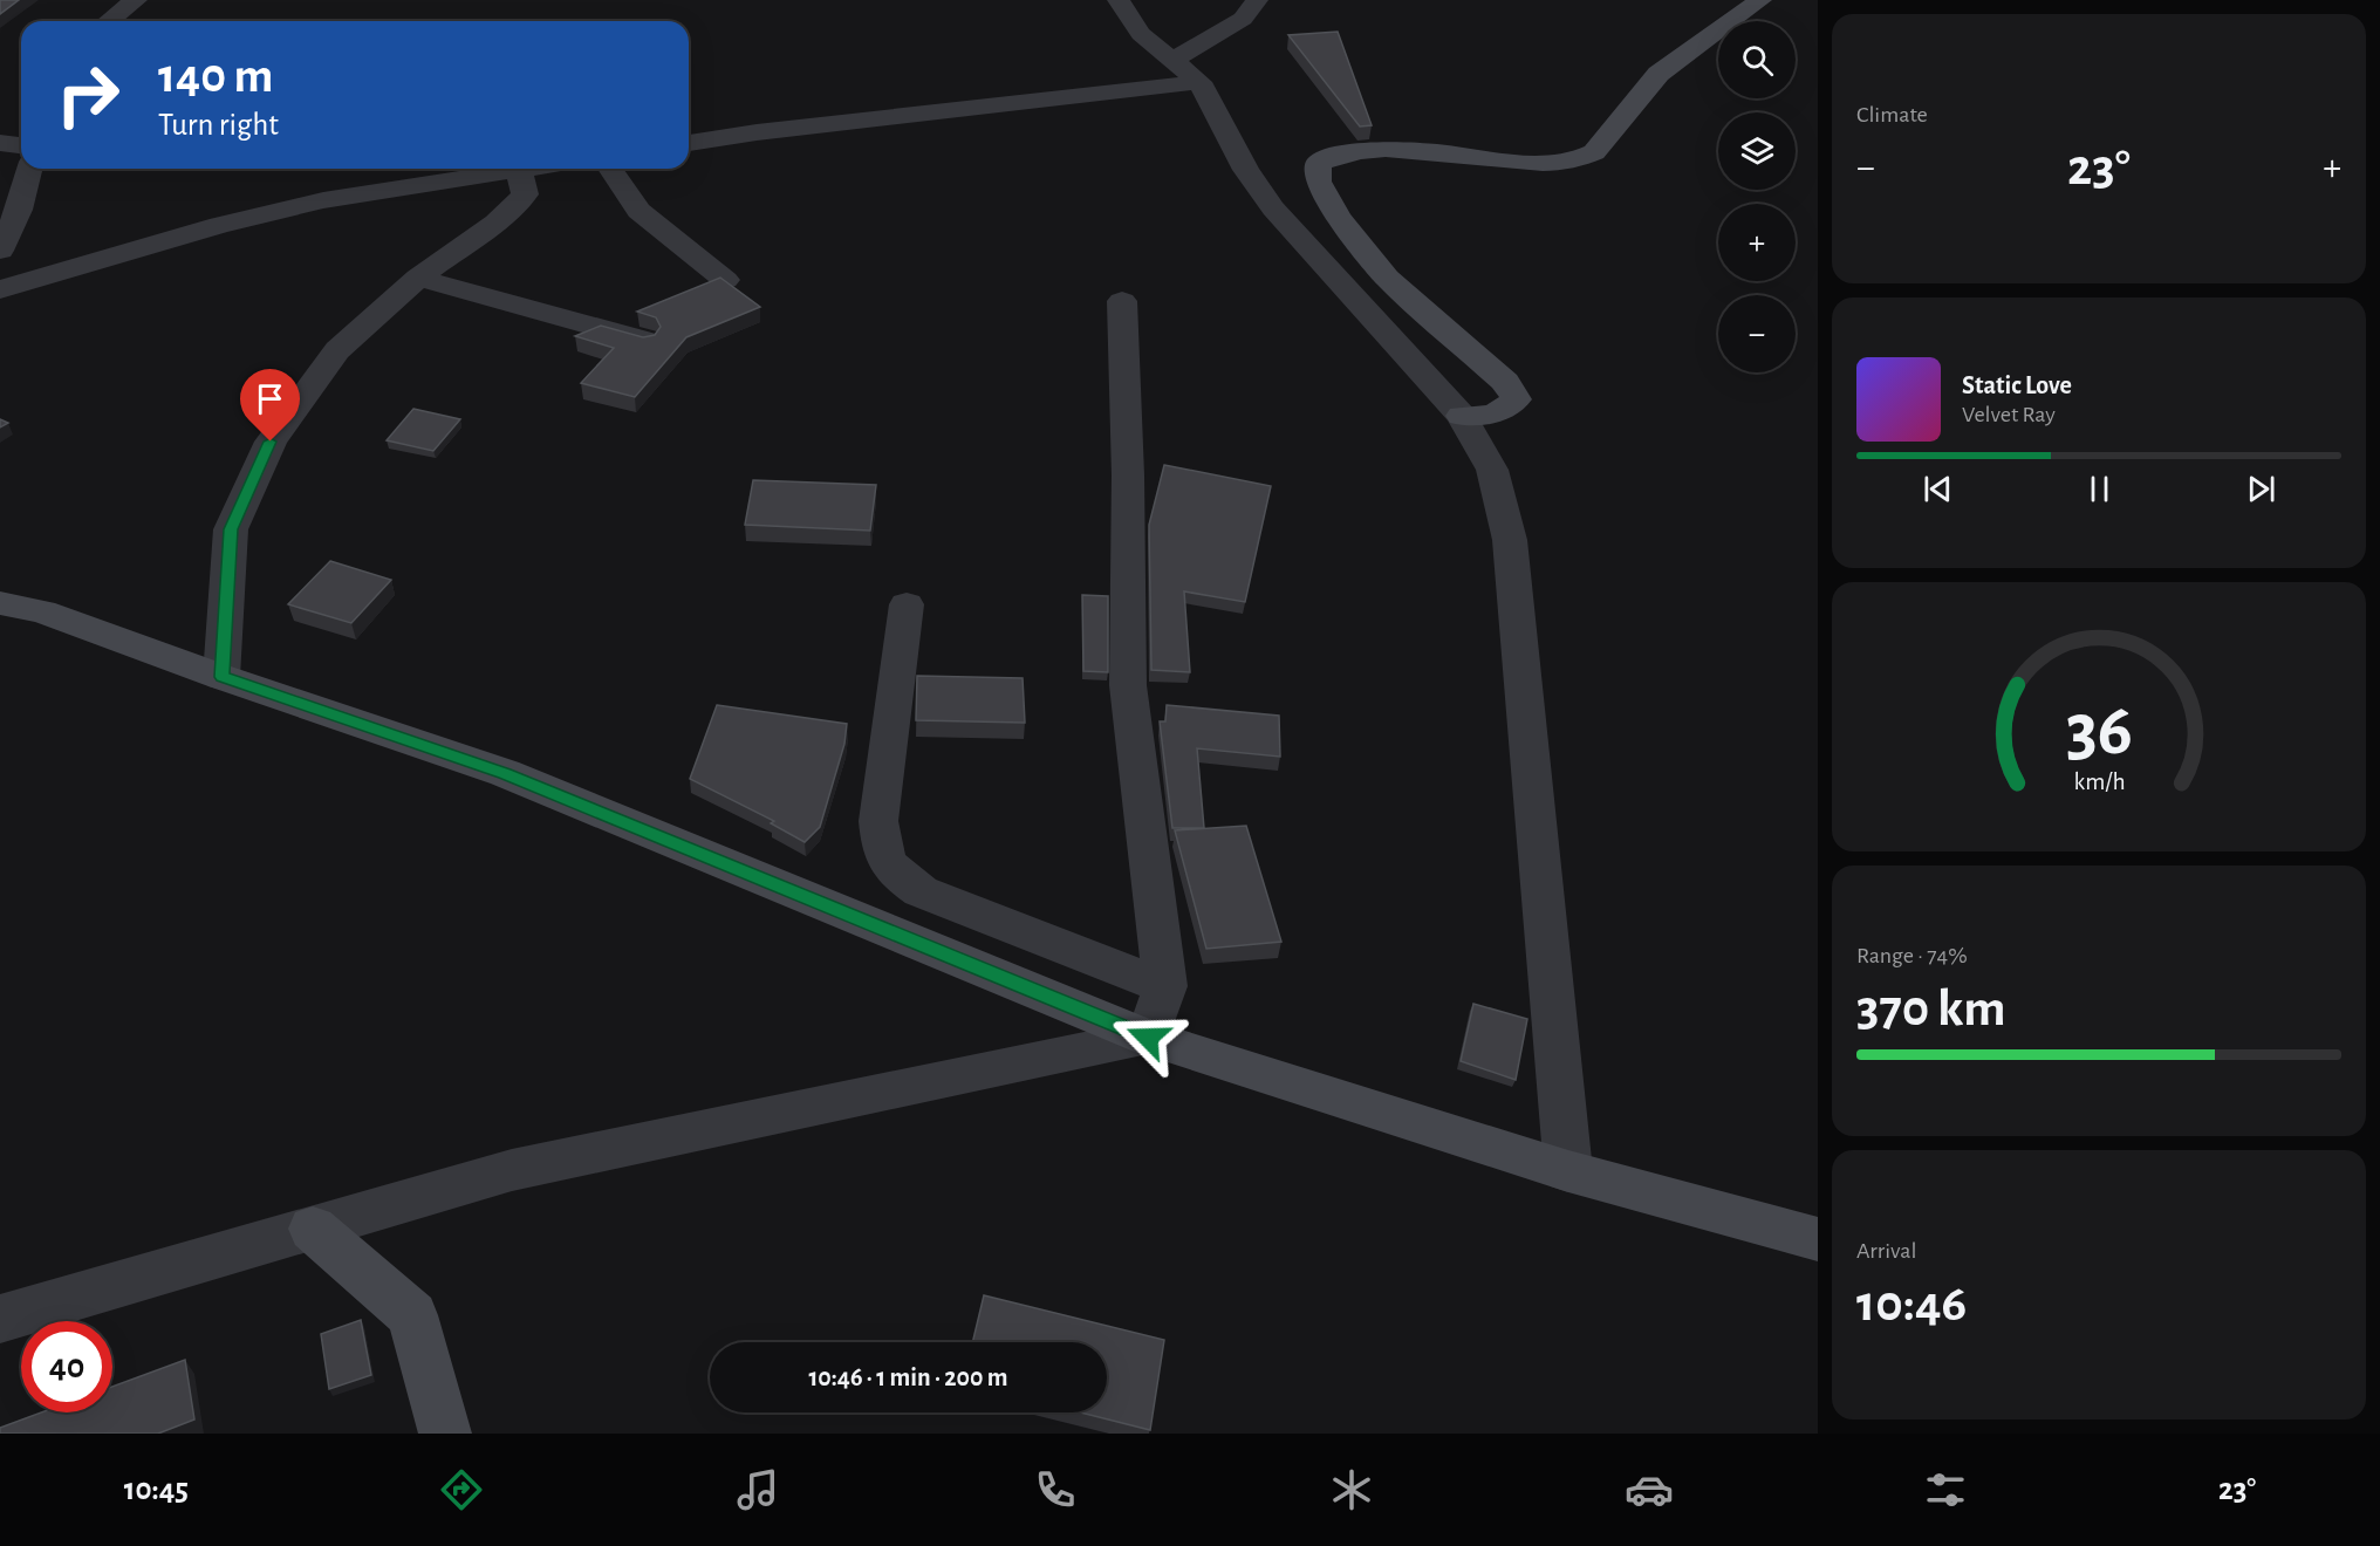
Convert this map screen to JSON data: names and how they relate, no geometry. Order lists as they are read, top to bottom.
{
  "page": {
    "tile": [
      "Climate",
      ["Range · 74%", "370 km"],
      ["Arrival", "10:46"]
    ],
    "map_buttons": ["+", "−"],
    "turn": ["140 m", "Turn right"],
    "heat": ["−", "23°", "+"],
    "song": ["Static Love", "Velvet Ray"],
    "limit": "40",
    "trip": "10:46 · 1 min · 200 m",
    "tabs": ["10:45", "23°"],
    "gauge": ["36", "km/h"]
  }
}
